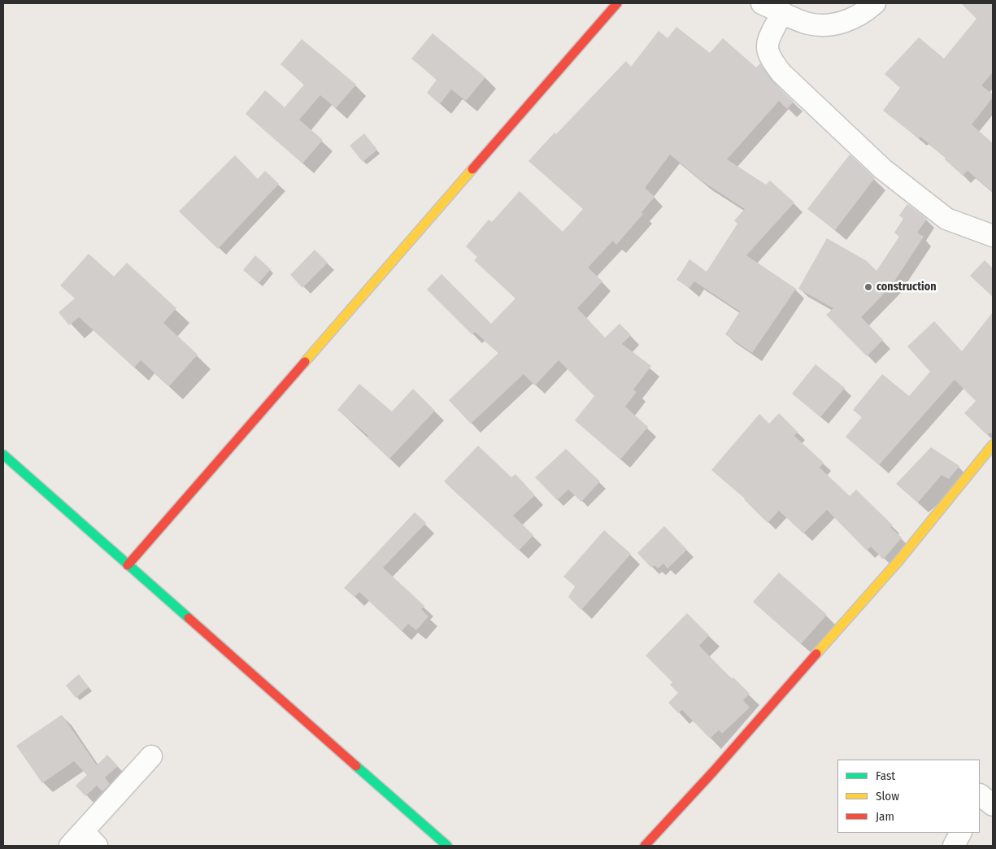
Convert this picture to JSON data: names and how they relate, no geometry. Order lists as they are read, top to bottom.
{
  "places": ["construction"],
  "legend": ["Fast", "Slow", "Jam"]
}
